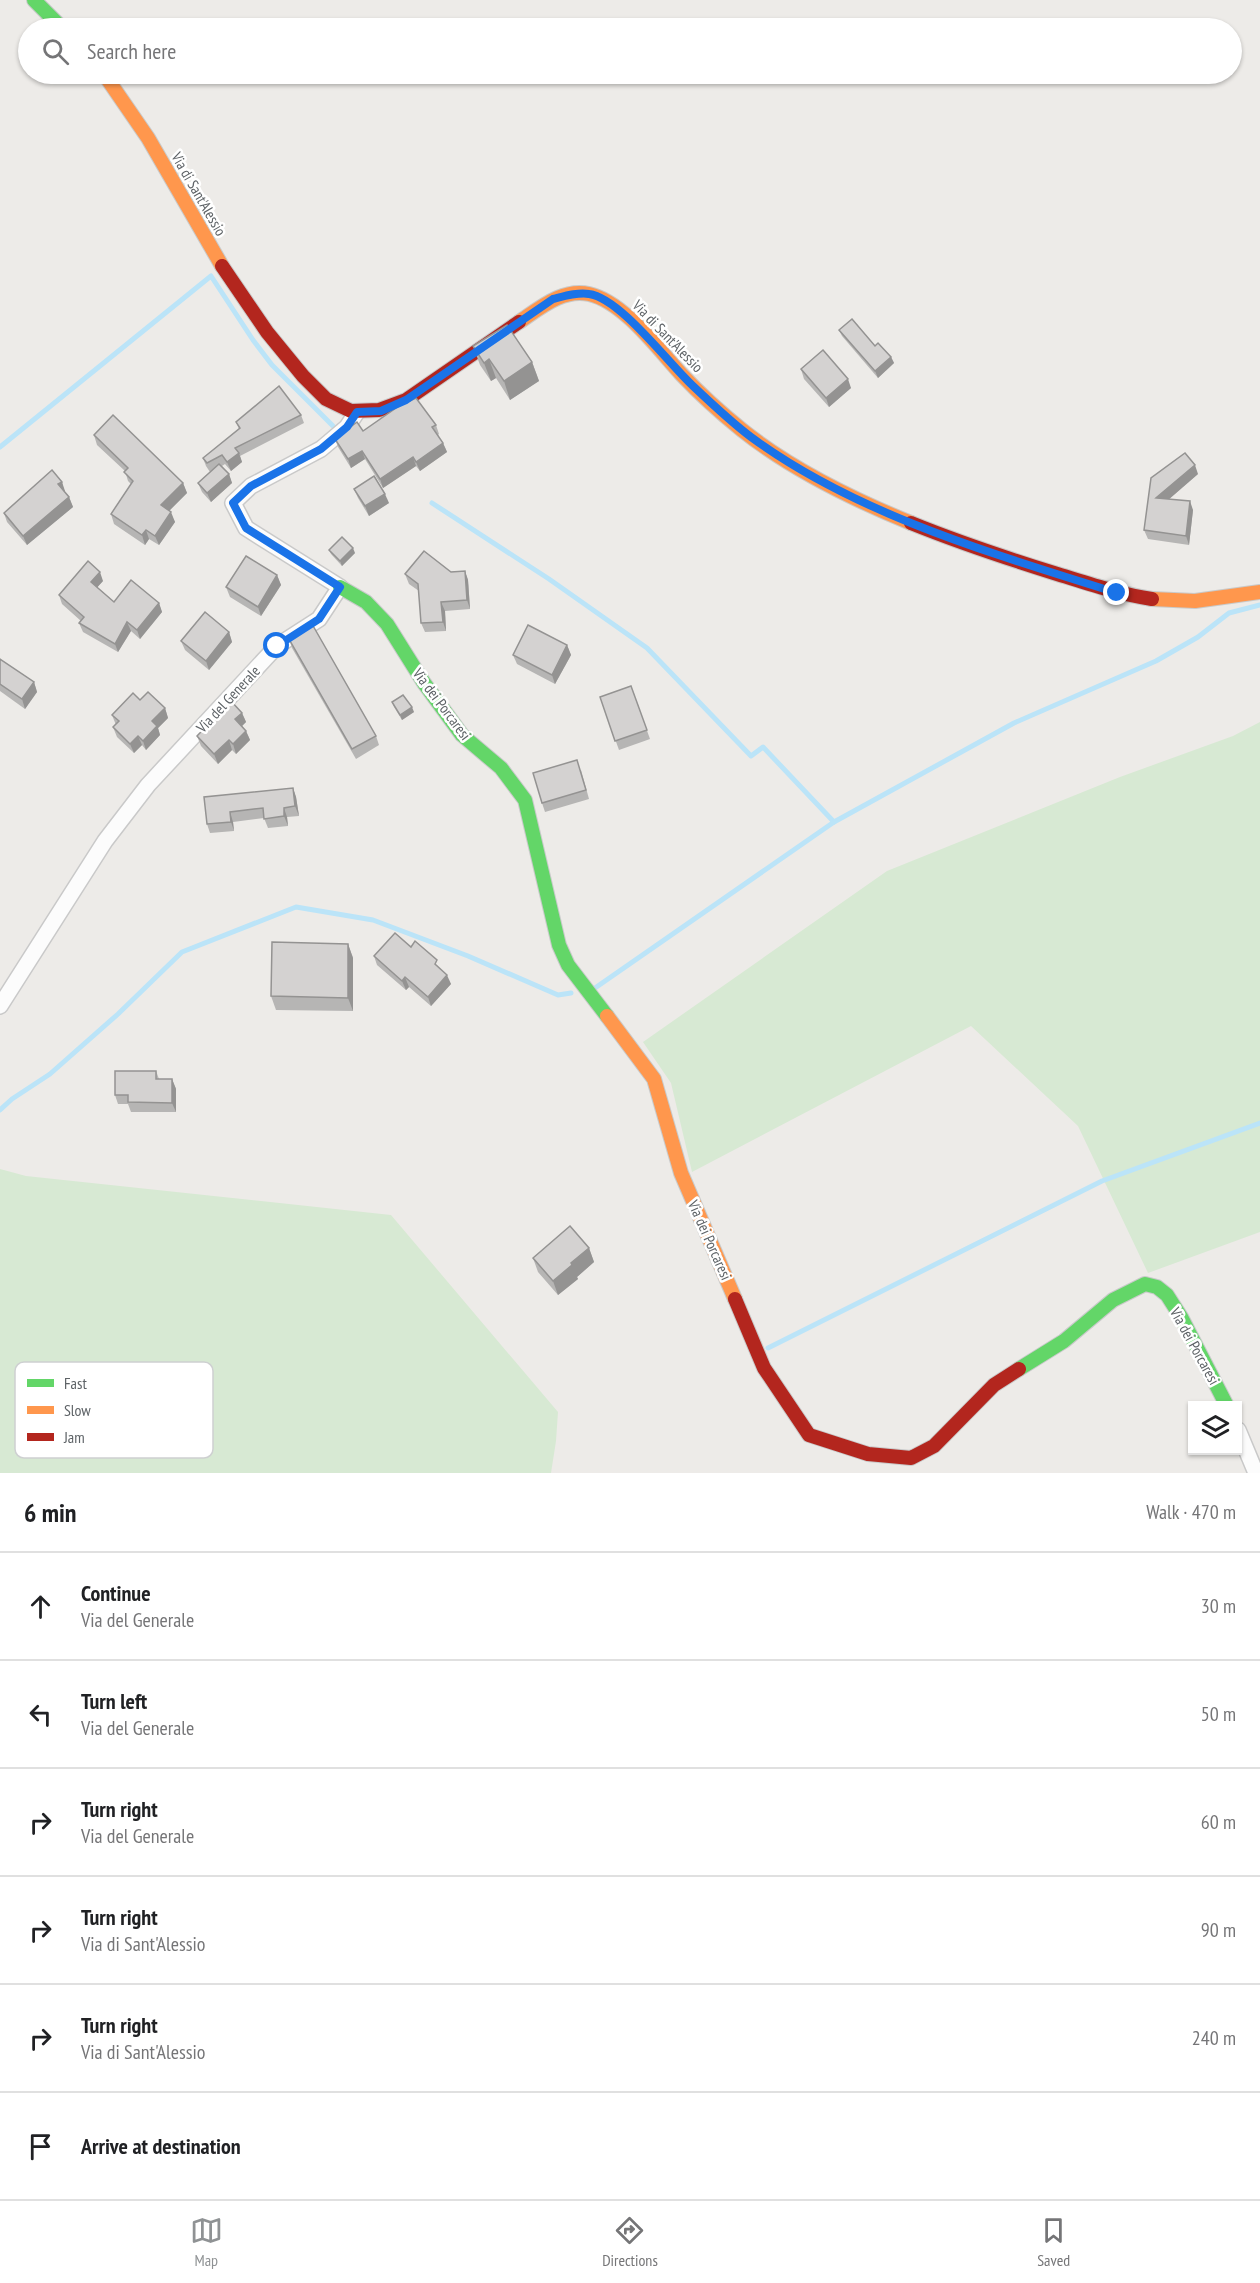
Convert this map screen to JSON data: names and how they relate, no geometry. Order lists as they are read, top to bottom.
{
  "streets": {
    "street": ["Via di Sant'Alessio", "Via del Generale", "Via dei Porcaresi"]
  },
  "crossings": [
    ["Via del Generale", "Via dei Porcaresi"]
  ],
  "legend": ["Fast", "Slow", "Jam"],
  "page": {
    "search": "Search here",
    "heading": ["6 min", "Walk · 470 m"],
    "list": [
      ["Continue", "Via del Generale", "30 m"],
      ["Turn left", "Via del Generale", "50 m"],
      ["Turn right", "Via del Generale", "60 m"],
      ["Turn right", "Via di Sant'Alessio", "90 m"],
      ["Turn right", "Via di Sant'Alessio", "240 m"],
      "Arrive at destination"
    ],
    "nav": ["Map", "Directions", "Saved"]
  }
}
